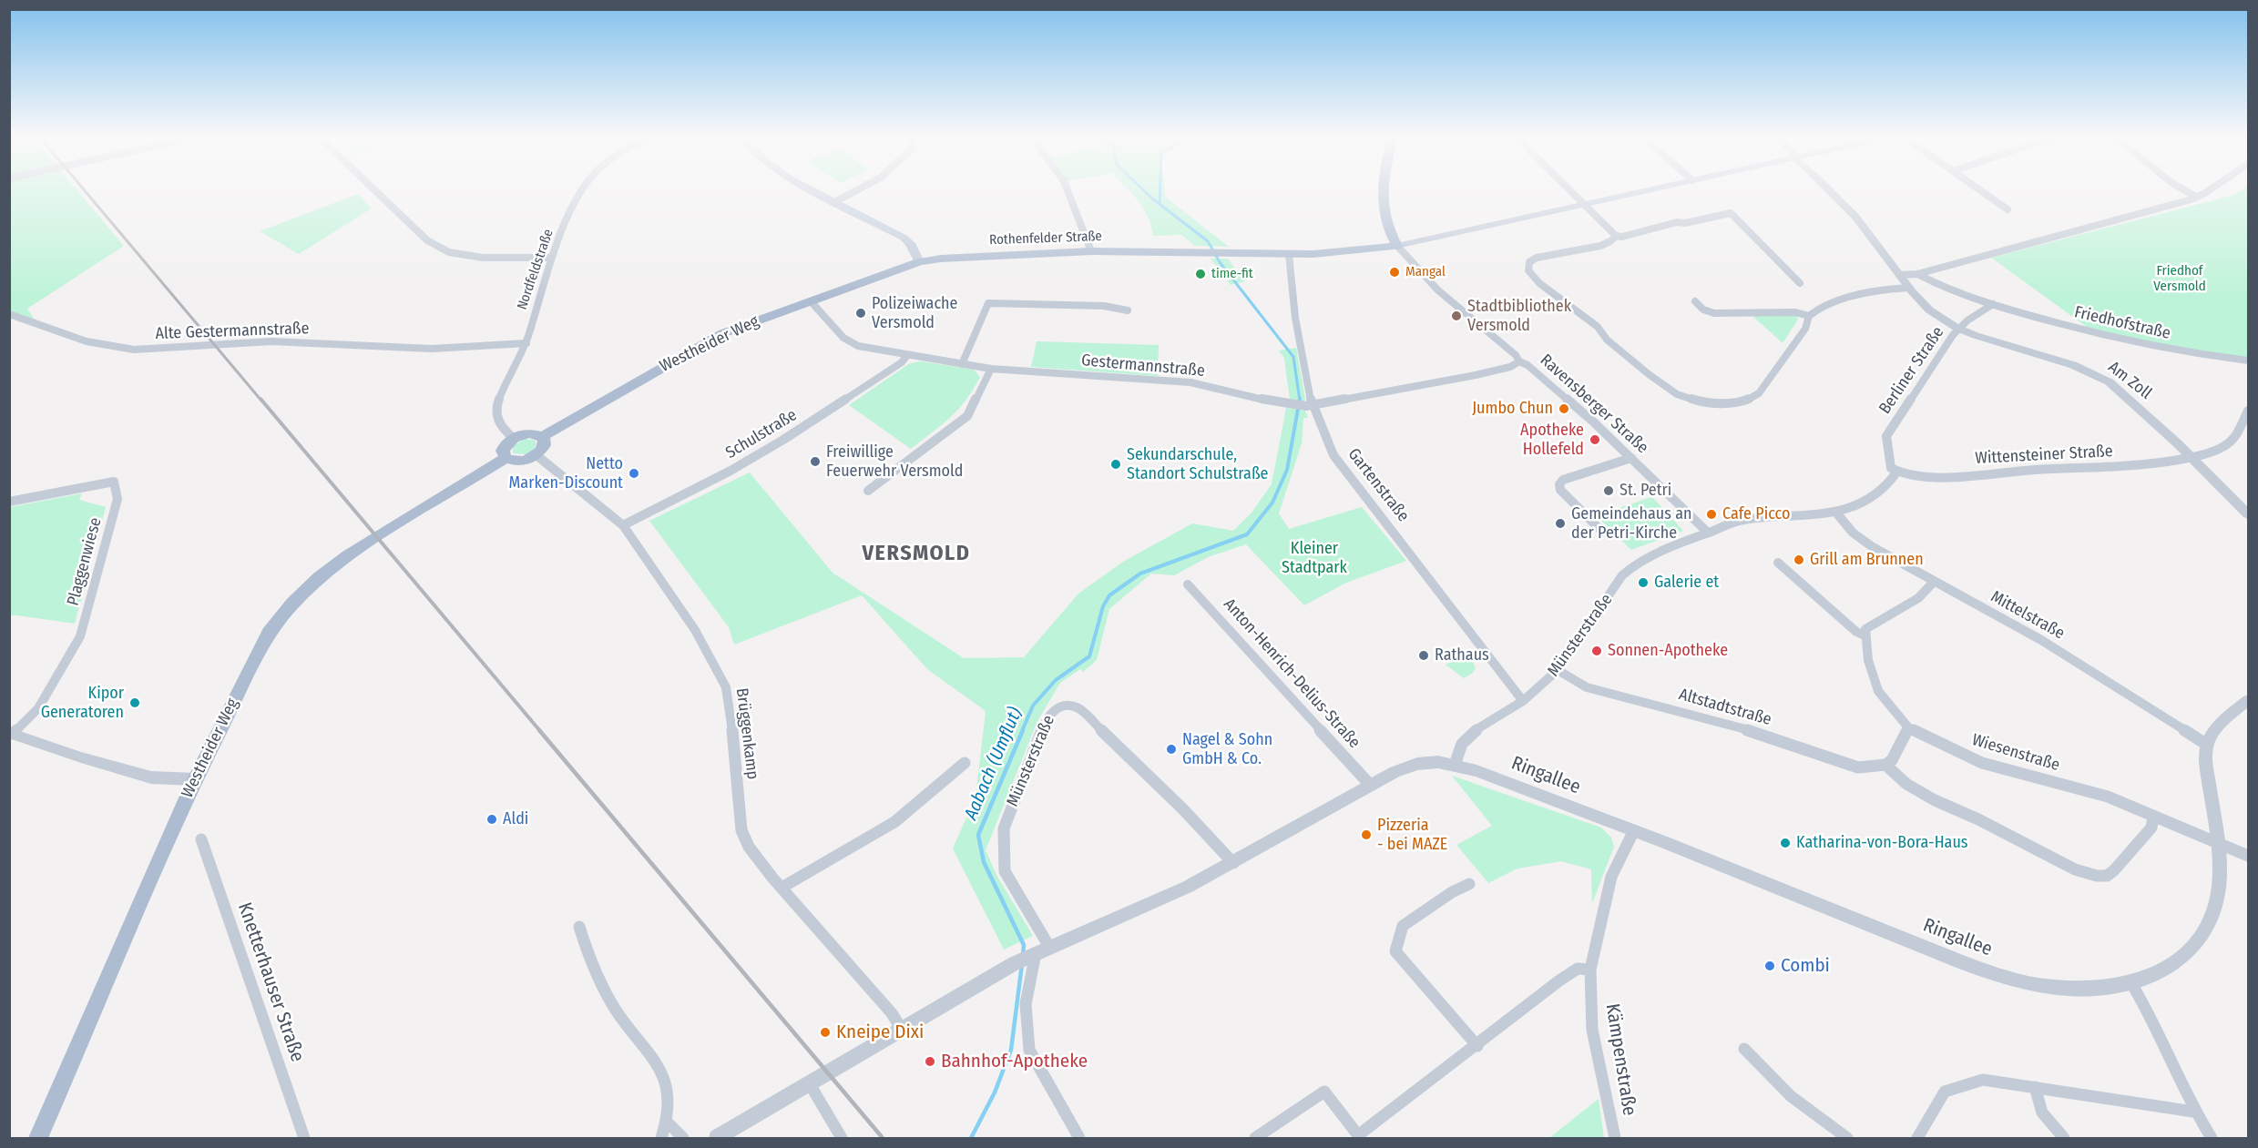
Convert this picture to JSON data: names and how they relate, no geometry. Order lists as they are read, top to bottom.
{
  "streets": {
    "main road": ["Rothenfelder Straße", "Westheider Weg", "Ravensberger Straße"],
    "street": [
      "Nordfeldstraße",
      "Friedhofstraße",
      "Alte Gestermannstraße",
      "Gestermannstraße",
      "Berliner Straße",
      "Am Zoll",
      "Schulstraße",
      "Wittensteiner Straße",
      "Gartenstraße",
      "Plaggenwiese",
      "Mittelstraße",
      "Münsterstraße",
      "Anton-Henrich-Delius-Straße",
      "Altstadtstraße",
      "Brüggenkamp",
      "Wiesenstraße",
      "Ringallee",
      "Knetterhauser Straße",
      "Kämpenstraße"
    ]
  },
  "crossings": [
    ["Rothenfelder Straße", "Westheider Weg"],
    ["Rothenfelder Straße", "Ravensberger Straße"],
    ["Rothenfelder Straße", "Gartenstraße"],
    ["Nordfeldstraße", "Alte Gestermannstraße"],
    ["Westheider Weg", "Gestermannstraße"],
    ["Gestermannstraße", "Ravensberger Straße"],
    ["Gestermannstraße", "Schulstraße"],
    ["Gestermannstraße", "Gartenstraße"],
    ["Berliner Straße", "Am Zoll"],
    ["Berliner Straße", "Wittensteiner Straße"],
    ["Am Zoll", "Wittensteiner Straße"],
    ["Ravensberger Straße", "Münsterstraße"],
    ["Schulstraße", "Brüggenkamp"],
    ["Gartenstraße", "Münsterstraße"],
    ["Mittelstraße", "Ringallee"],
    ["Münsterstraße", "Altstadtstraße"],
    ["Münsterstraße", "Ringallee"],
    ["Wiesenstraße", "Ringallee"],
    ["Ringallee", "Kämpenstraße"]
  ],
  "districts": ["VERSMOLD"],
  "water": ["Aabach (Umflut)"],
  "parks": ["Friedhof Versmold", "Kleiner Stadtpark"],
  "places": [
    "Mangal",
    "time-fit",
    "Polizeiwache Versmold",
    "Stadtbibliothek Versmold",
    "Jumbo Chun",
    "Apotheke Hollefeld",
    "Freiwillige Feuerwehr Versmold",
    "Sekundarschule, Standort Schulstraße",
    "Netto Marken-Discount",
    "St. Petri",
    "Cafe Picco",
    "Gemeindehaus an der Petri-Kirche",
    "Grill am Brunnen",
    "Galerie et",
    "Sonnen-Apotheke",
    "Rathaus",
    "Kipor Generatoren",
    "Nagel & Sohn GmbH & Co.",
    "Aldi",
    "Pizzeria - bei MAZE",
    "Katharina-von-Bora-Haus",
    "Combi",
    "Kneipe Dixi",
    "Bahnhof-Apotheke"
  ]
}
